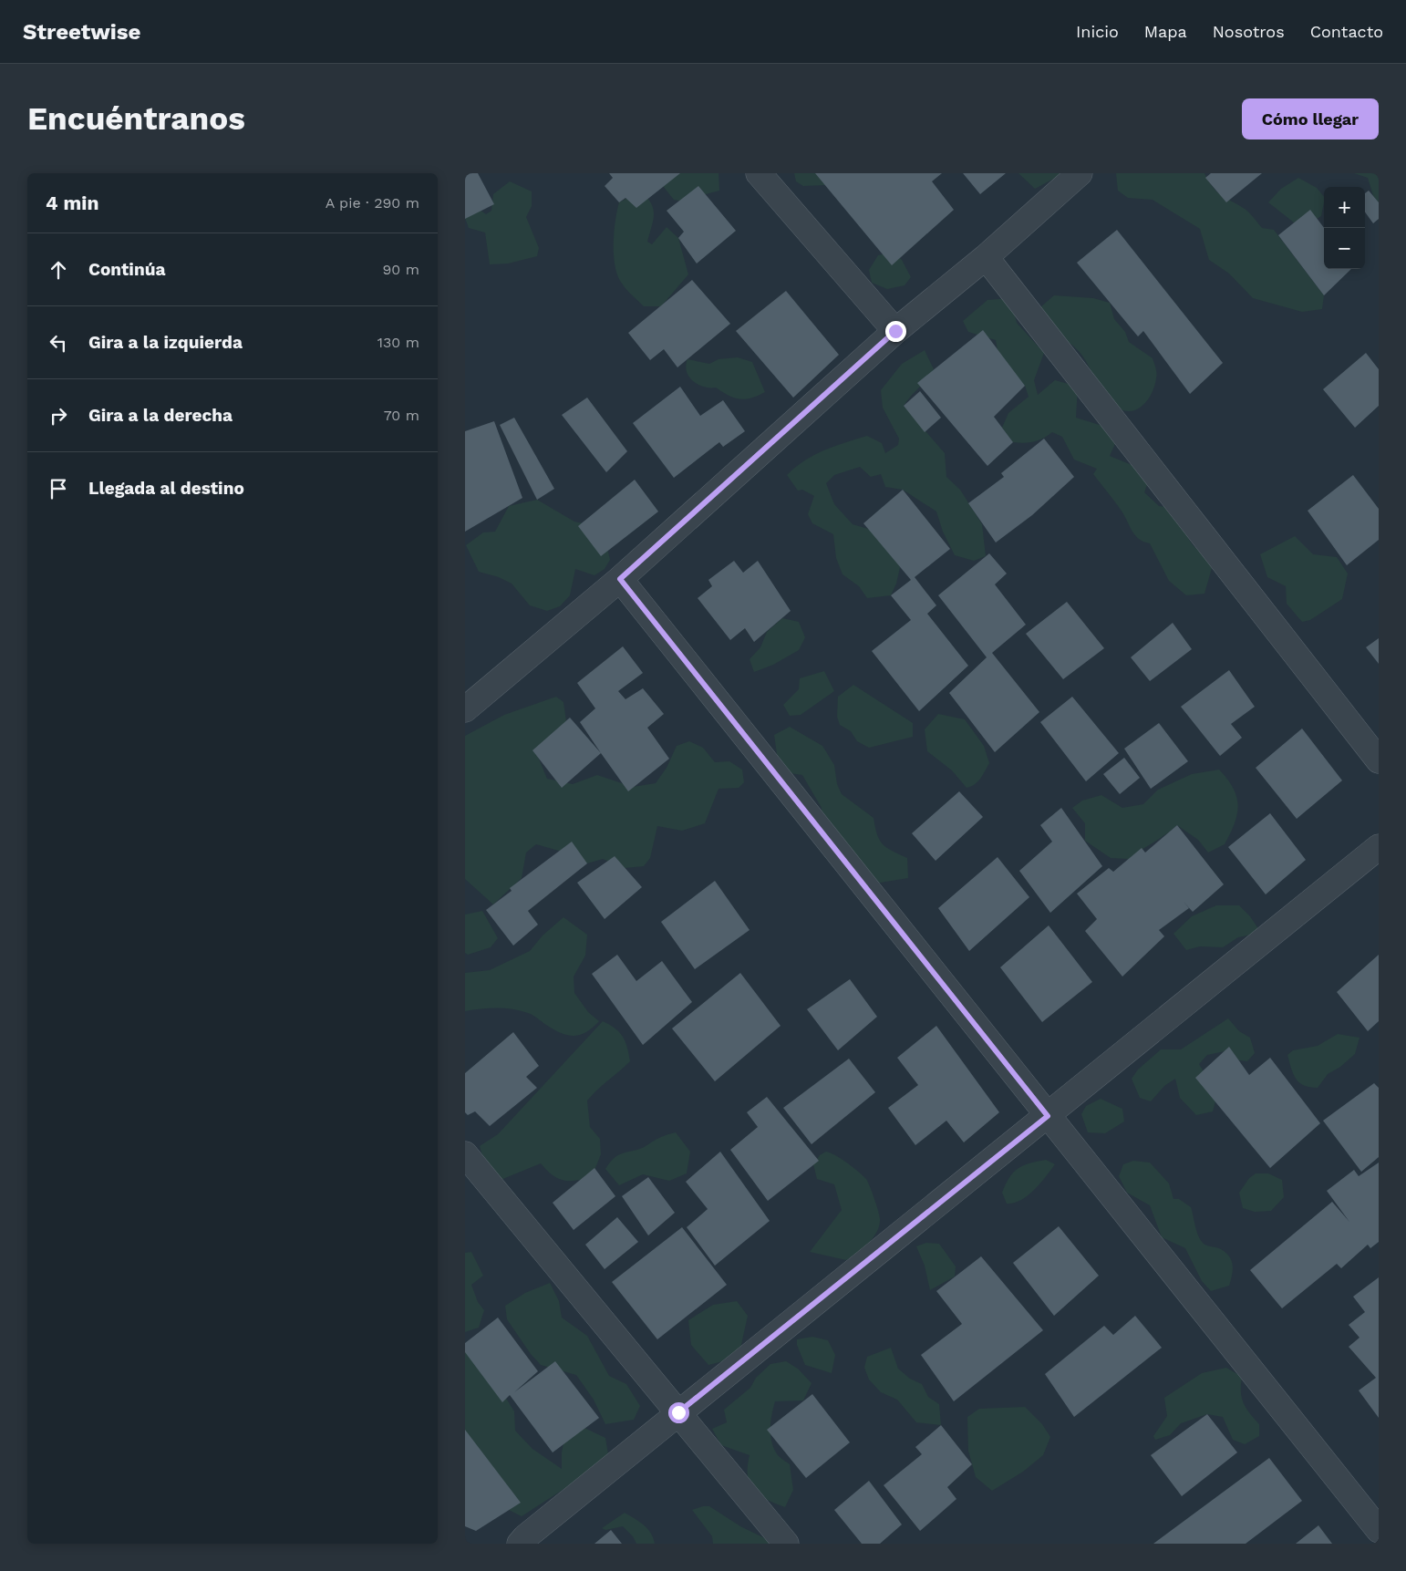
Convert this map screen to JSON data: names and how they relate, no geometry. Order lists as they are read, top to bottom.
{
  "page": {
    "header": "Streetwise",
    "nav": [
      "Inicio",
      "Mapa",
      "Nosotros",
      "Contacto"
    ],
    "buttons": "Cómo llegar",
    "title": "Encuéntranos",
    "heading": ["4 min", "A pie · 290 m"],
    "map_buttons": ["+", "−"],
    "list": [
      ["Continúa", "90 m"],
      ["Gira a la izquierda", "130 m"],
      ["Gira a la derecha", "70 m"],
      "Llegada al destino"
    ]
  }
}
